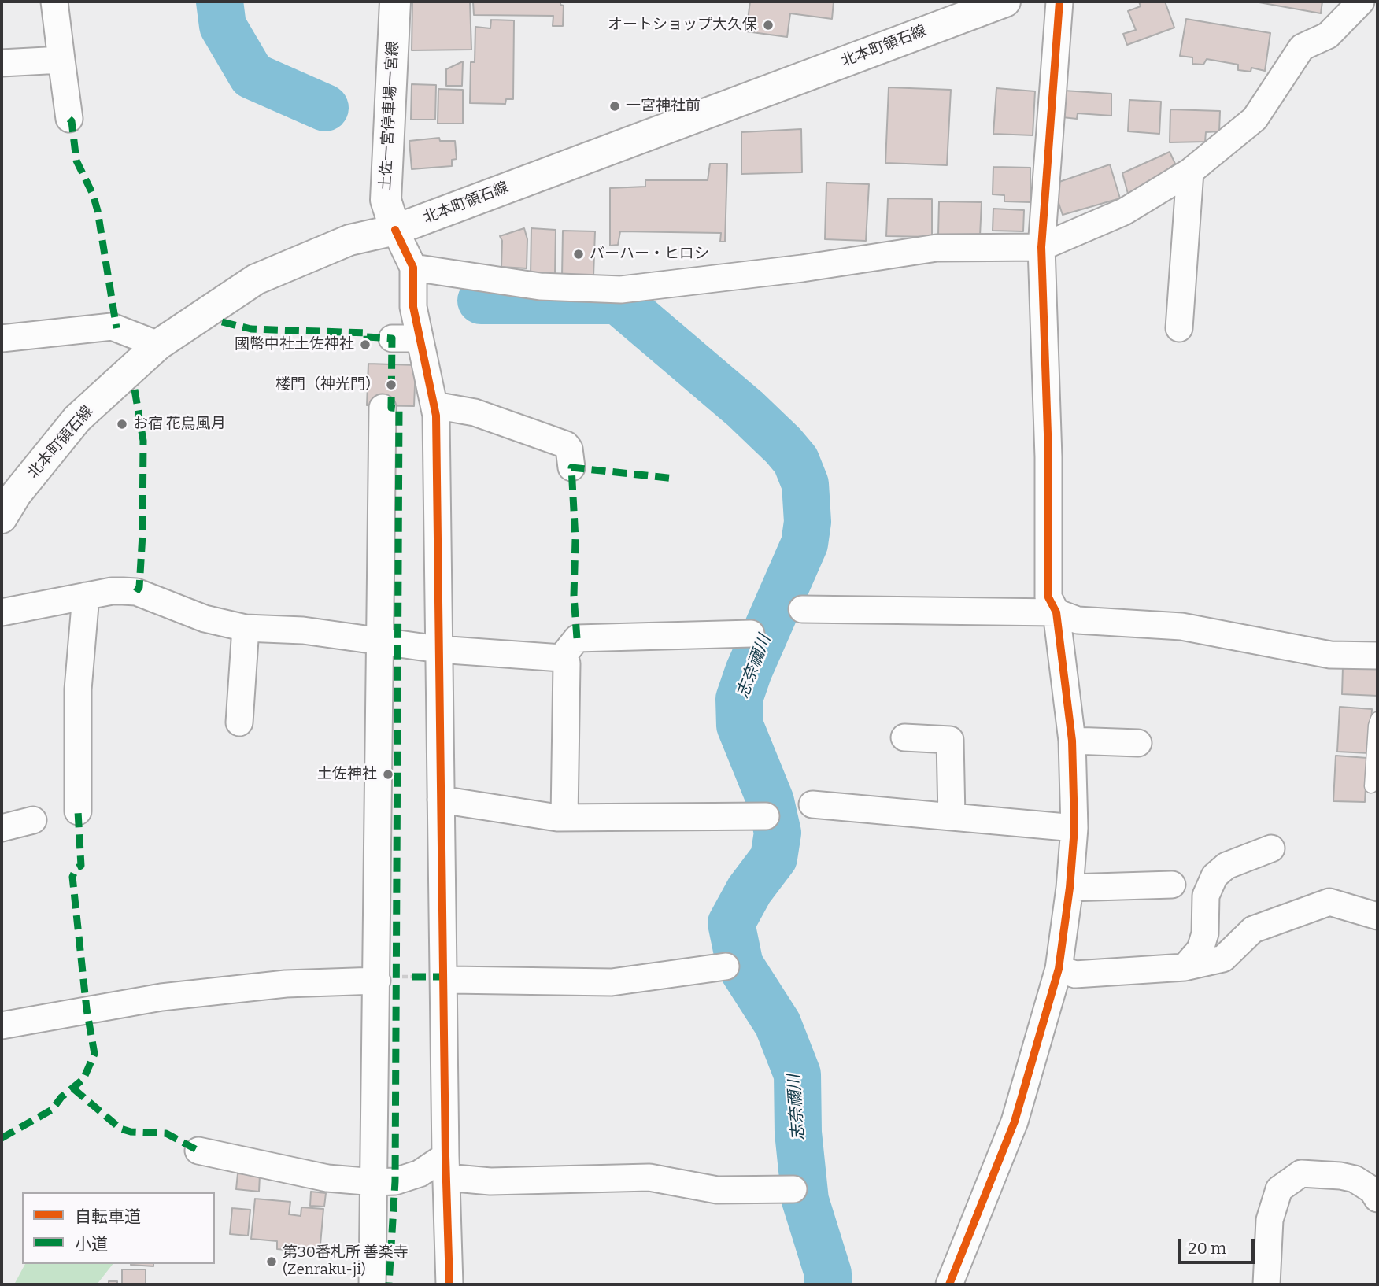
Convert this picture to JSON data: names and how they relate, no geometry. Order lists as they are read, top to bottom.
{
  "streets": {
    "main road": ["北本町領石線", "土佐一宮停車場一宮線"]
  },
  "crossings": [
    ["北本町領石線", "土佐一宮停車場一宮線"]
  ],
  "water": ["志奈禰川"],
  "places": [
    "オートショップ大久保",
    "一宮神社前",
    "バーハー・ヒロシ",
    "國幣中社土佐神社",
    "楼門（神光門）",
    "お宿 花鳥風月",
    "土佐神社",
    "第30番札所 善楽寺 (Zenraku-ji)"
  ],
  "legend": ["自転車道", "小道"],
  "scale_bar": "20 m"
}
